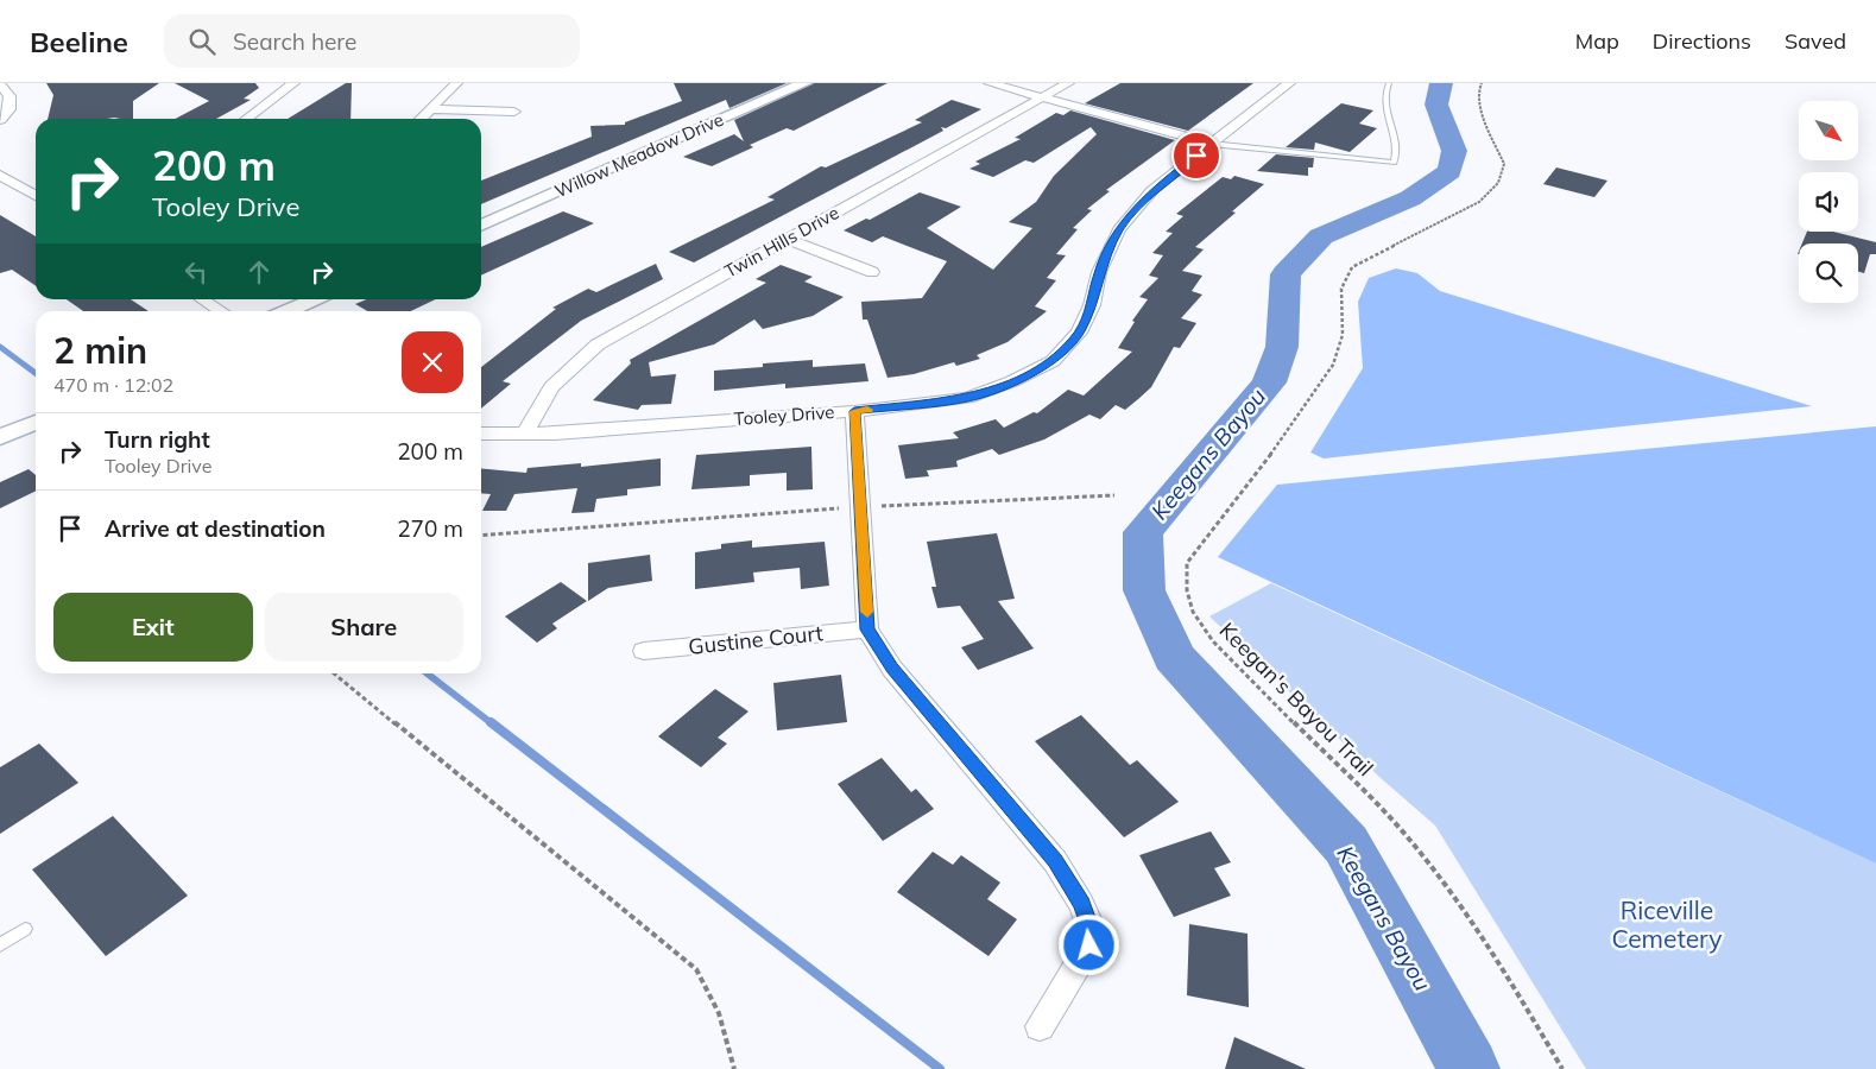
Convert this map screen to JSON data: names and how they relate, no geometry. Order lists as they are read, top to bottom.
{
  "streets": {
    "street": [
      "Willow Meadow Drive",
      "Twin Hills Drive",
      "Tooley Drive",
      "Gustine Court"
    ],
    "path": ["Keegan's Bayou Trail"]
  },
  "crossings": [
    ["Twin Hills Drive", "Tooley Drive"]
  ],
  "water": ["Keegans Bayou"],
  "parks": ["Riceville Cemetery"],
  "north": "bottom right",
  "page": {
    "header": "Beeline",
    "search": "Search here",
    "nav": ["Map", "Directions", "Saved"],
    "turn": ["200 m", "Tooley Drive"],
    "heading": ["2 min", "470 m · 12:02"],
    "list": [
      {
        "name": "Turn right",
        "note": "Tooley Drive",
        "value": "200 m"
      },
      {
        "name": "Arrive at destination",
        "value": "270 m"
      }
    ],
    "buttons": ["Exit", "Share"]
  }
}
